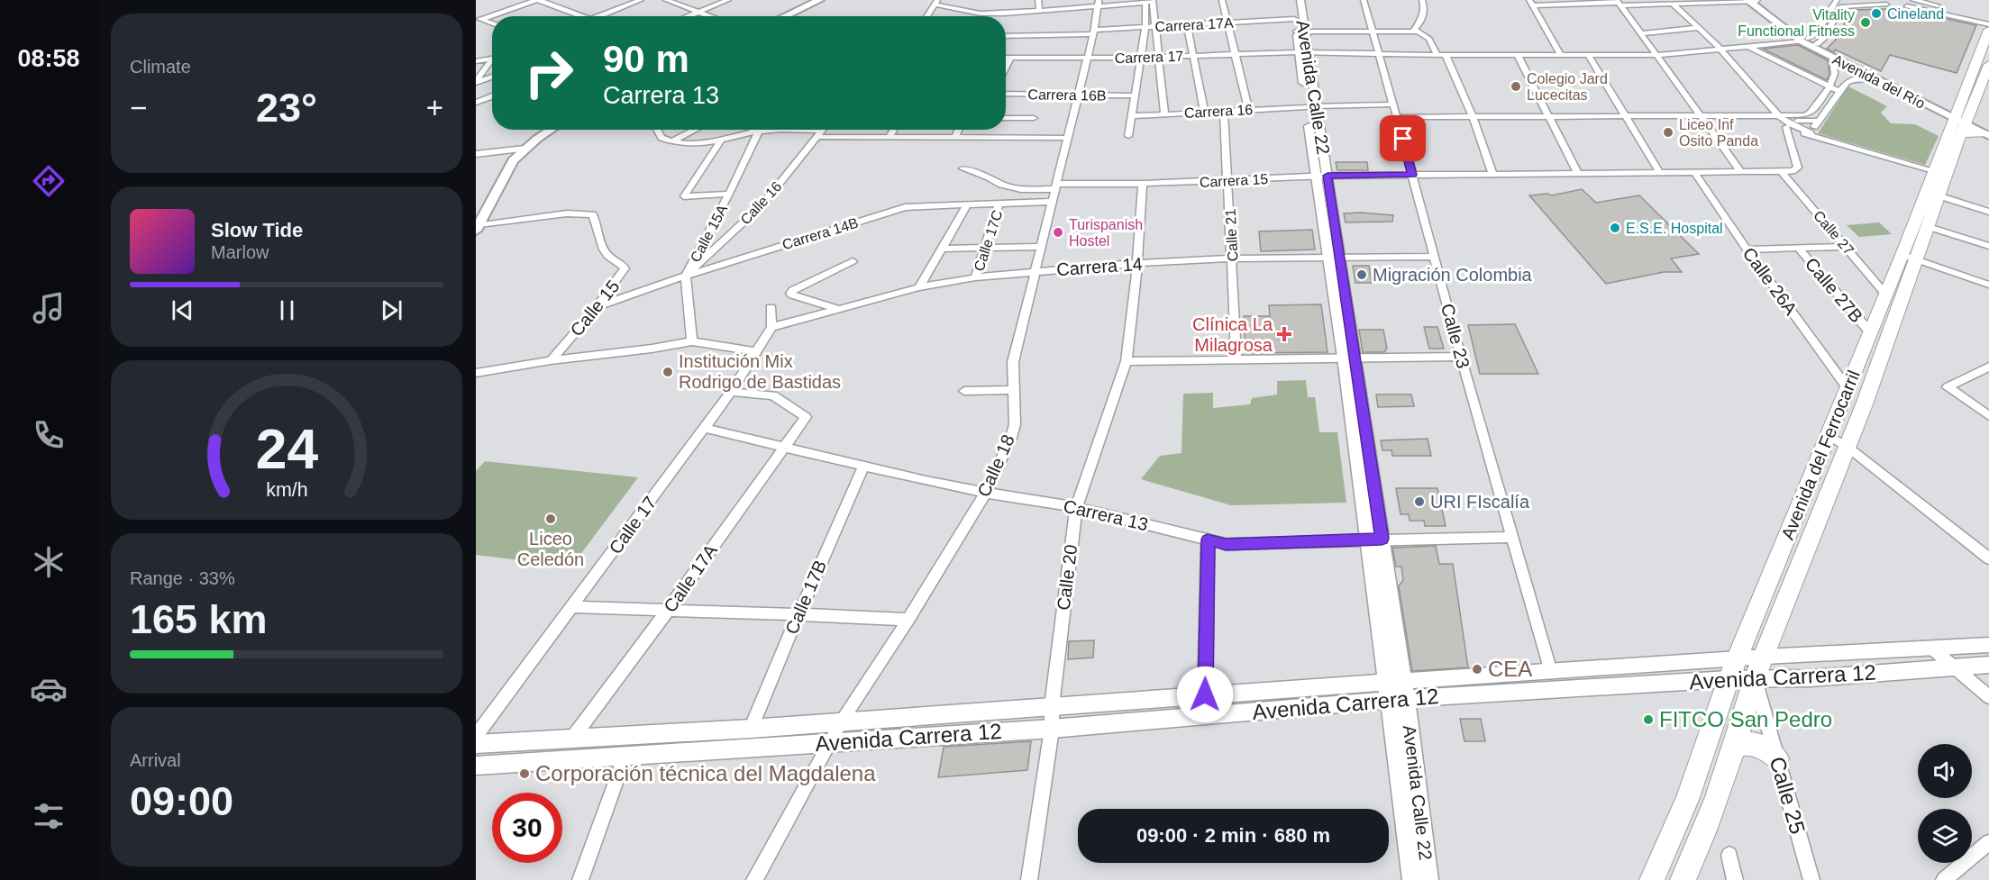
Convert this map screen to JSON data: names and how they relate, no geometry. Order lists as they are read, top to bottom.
{
  "streets": {
    "main road": ["Avenida del Río", "Avenida del Ferrocarril"],
    "street": [
      "Carrera 17A",
      "Carrera 17",
      "Avenida Calle 22",
      "Carrera 16B",
      "Carrera 16",
      "Carrera 15",
      "Calle 16",
      "Calle 27",
      "Calle 15A",
      "Carrera 14B",
      "Calle 21",
      "Calle 17C",
      "Carrera 14",
      "Calle 26A",
      "Calle 27B",
      "Calle 15",
      "Calle 23",
      "Calle 18",
      "Carrera 13",
      "Calle 17",
      "Calle 20",
      "Calle 17A",
      "Calle 17B",
      "Avenida Carrera 12",
      "Calle 25"
    ]
  },
  "crossings": [
    ["Carrera 17A", "Avenida Calle 22"],
    ["Carrera 17A", "Calle 23"],
    ["Carrera 17A", "Calle 18"],
    ["Carrera 17", "Avenida del Río"],
    ["Carrera 17", "Avenida Calle 22"],
    ["Carrera 17", "Calle 23"],
    ["Carrera 17", "Calle 18"],
    ["Avenida del Río", "Avenida del Ferrocarril"],
    ["Avenida Calle 22", "Carrera 16"],
    ["Avenida Calle 22", "Carrera 15"],
    ["Avenida Calle 22", "Carrera 14"],
    ["Avenida Calle 22", "Carrera 13"],
    ["Avenida Calle 22", "Avenida Carrera 12"],
    ["Carrera 16B", "Calle 18"],
    ["Carrera 16", "Calle 21"],
    ["Carrera 16", "Calle 23"],
    ["Carrera 15", "Calle 27"],
    ["Carrera 15", "Calle 21"],
    ["Carrera 15", "Calle 26A"],
    ["Carrera 15", "Calle 23"],
    ["Carrera 15", "Calle 18"],
    ["Carrera 15", "Calle 20"],
    ["Calle 16", "Calle 15A"],
    ["Calle 16", "Carrera 14B"],
    ["Calle 27", "Avenida del Ferrocarril"],
    ["Calle 15A", "Carrera 14B"],
    ["Carrera 14B", "Calle 17C"],
    ["Carrera 14B", "Calle 15"],
    ["Carrera 14B", "Calle 18"],
    ["Calle 21", "Carrera 14"],
    ["Calle 17C", "Carrera 14"],
    ["Carrera 14", "Calle 23"],
    ["Carrera 14", "Calle 18"],
    ["Carrera 14", "Calle 17"],
    ["Carrera 14", "Calle 20"],
    ["Calle 26A", "Avenida del Ferrocarril"],
    ["Calle 27B", "Avenida del Ferrocarril"],
    ["Calle 23", "Carrera 13"],
    ["Calle 23", "Avenida Carrera 12"],
    ["Avenida del Ferrocarril", "Avenida Carrera 12"],
    ["Avenida del Ferrocarril", "Calle 25"],
    ["Calle 18", "Carrera 13"],
    ["Calle 18", "Avenida Carrera 12"],
    ["Carrera 13", "Calle 17"],
    ["Carrera 13", "Calle 20"],
    ["Carrera 13", "Calle 17A"],
    ["Carrera 13", "Calle 17B"],
    ["Calle 17", "Calle 17A"],
    ["Calle 20", "Avenida Carrera 12"],
    ["Calle 17A", "Avenida Carrera 12"],
    ["Calle 17B", "Avenida Carrera 12"],
    ["Avenida Carrera 12", "Calle 25"]
  ],
  "places": {
    "other": [
      "Cineland",
      "Vitality Functional Fitness",
      "Colegio Jard Lucecitas",
      "Liceo Inf Osito Panda",
      "E.S.E. Hospital",
      "Turispanish Hostel",
      "Migración Colombia",
      "Institución Mix Rodrigo de Bastidas",
      "URI FIscalía",
      "Liceo Celedón",
      "CEA",
      "FITCO San Pedro",
      "Corporación técnica del Magdalena"
    ],
    "health": ["Clínica La Milagrosa"]
  },
  "page": {
    "tabs": "08:58",
    "tile": [
      "Climate",
      ["Range · 33%", "165 km"],
      ["Arrival", "09:00"]
    ],
    "turn": ["90 m", "Carrera 13"],
    "heat": ["−", "23°", "+"],
    "song": ["Slow Tide", "Marlow"],
    "limit": "30",
    "trip": "09:00 · 2 min · 680 m",
    "gauge": ["24", "km/h"]
  }
}
